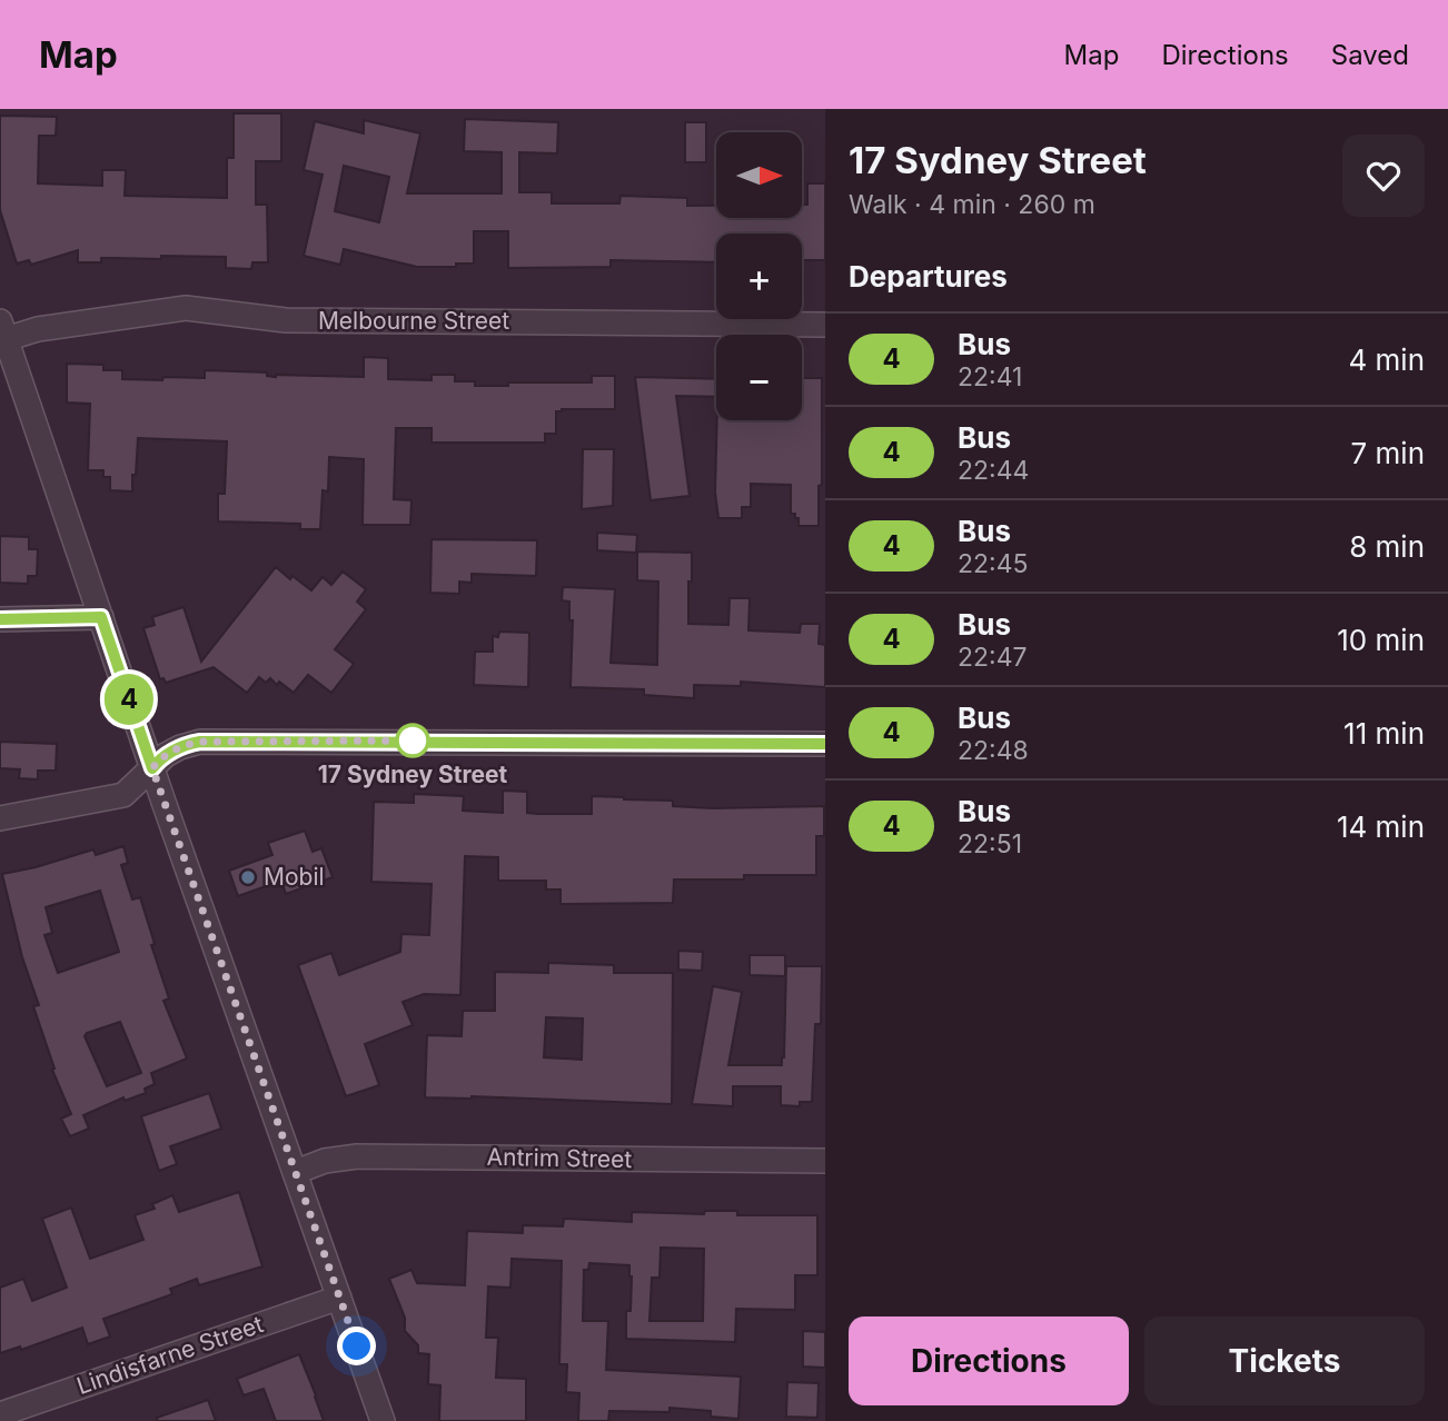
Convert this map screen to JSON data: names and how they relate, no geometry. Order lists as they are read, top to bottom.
{
  "streets": {
    "street": ["Melbourne Street", "Antrim Street", "Lindisfarne Street"]
  },
  "places": ["17 Sydney Street", "Mobil"],
  "lines": ["bus line 4"],
  "north": "right",
  "page": {
    "header": "Map",
    "nav": ["Map", "Directions", "Saved"],
    "on_map": "4",
    "heading": [
      ["17 Sydney Street", "Walk · 4 min · 260 m"],
      "Departures"
    ],
    "map_buttons": ["+", "−"],
    "list": [
      {
        "mark": "4",
        "name": "Bus",
        "note": "22:41",
        "value": "4 min"
      },
      {
        "mark": "4",
        "name": "Bus",
        "note": "22:44",
        "value": "7 min"
      },
      {
        "mark": "4",
        "name": "Bus",
        "note": "22:45",
        "value": "8 min"
      },
      {
        "mark": "4",
        "name": "Bus",
        "note": "22:47",
        "value": "10 min"
      },
      {
        "mark": "4",
        "name": "Bus",
        "note": "22:48",
        "value": "11 min"
      },
      {
        "mark": "4",
        "name": "Bus",
        "note": "22:51",
        "value": "14 min"
      }
    ],
    "buttons": ["Directions", "Tickets"]
  }
}
